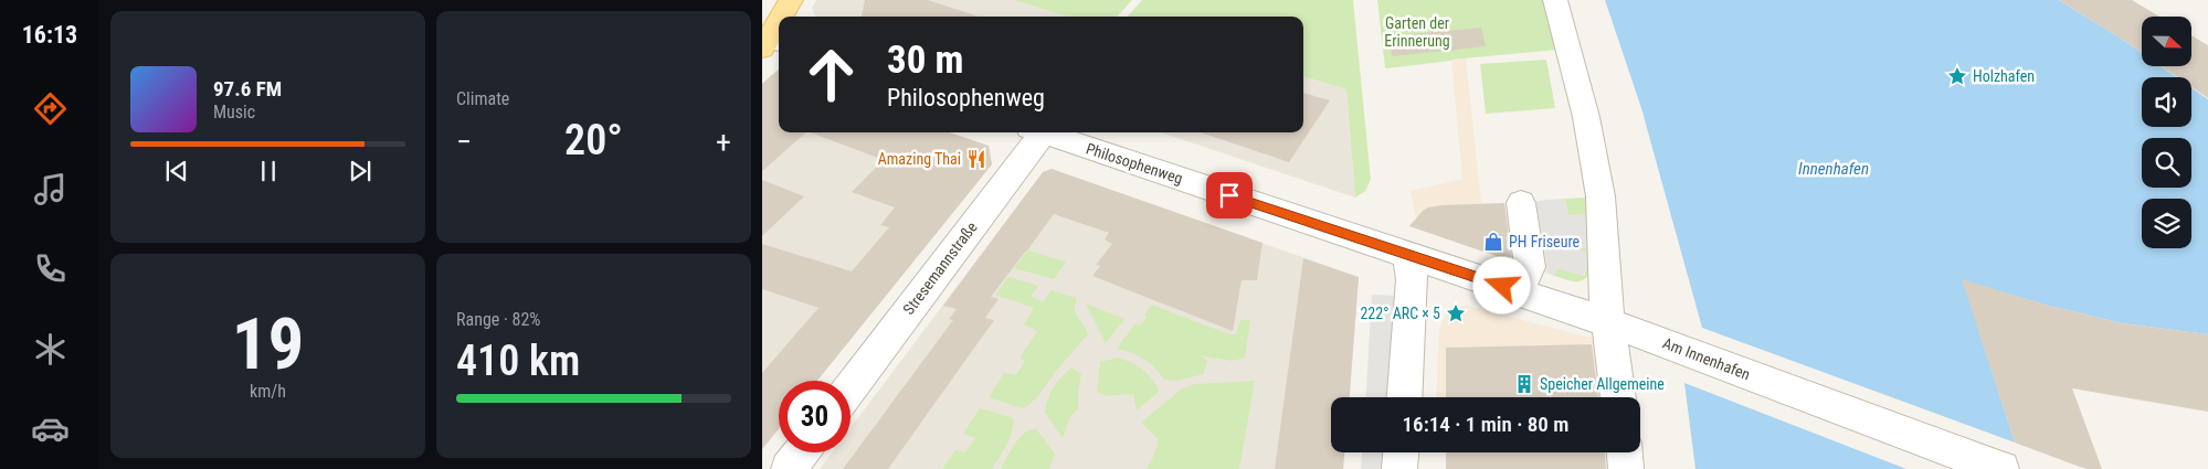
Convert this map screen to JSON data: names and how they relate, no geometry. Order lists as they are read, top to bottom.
{
  "streets": {
    "street": ["Philosophenweg", "Stresemannstraße", "Am Innenhafen"]
  },
  "crossings": [
    ["Philosophenweg", "Am Innenhafen"]
  ],
  "water": ["Innenhafen"],
  "parks": ["Garten der Erinnerung"],
  "places": {
    "place": ["Holzhafen", "222° ARC × 5"],
    "restaurant": ["Amazing Thai"],
    "shop": ["PH Friseure"],
    "building": ["Speicher Allgemeine"]
  },
  "north": "right",
  "page": {
    "tabs": "16:13",
    "tile": [
      "Climate",
      ["19", "km/h"],
      ["Range · 82%", "410 km"]
    ],
    "turn": ["30 m", "Philosophenweg"],
    "song": ["97.6 FM", "Music"],
    "heat": ["−", "20°", "+"],
    "limit": "30",
    "trip": "16:14 · 1 min · 80 m"
  }
}
